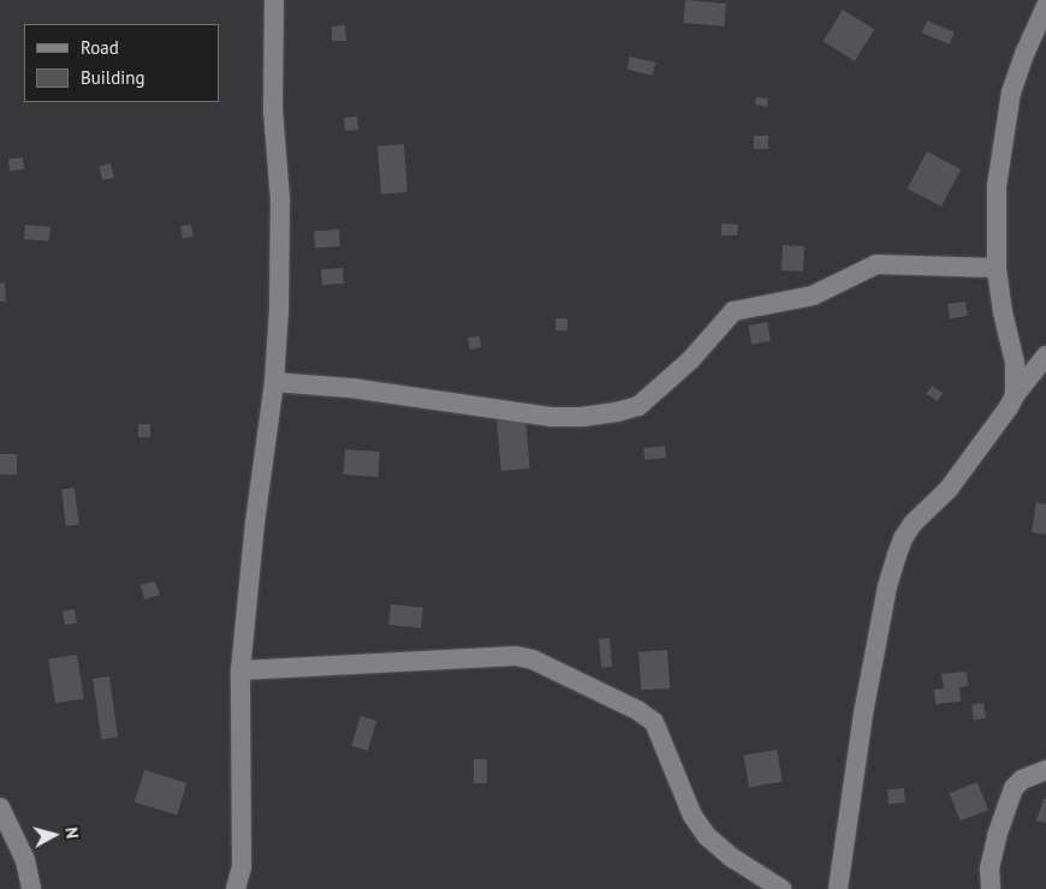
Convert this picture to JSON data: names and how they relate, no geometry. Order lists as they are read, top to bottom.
{
  "legend": ["Road", "Building"],
  "north": "right"
}
